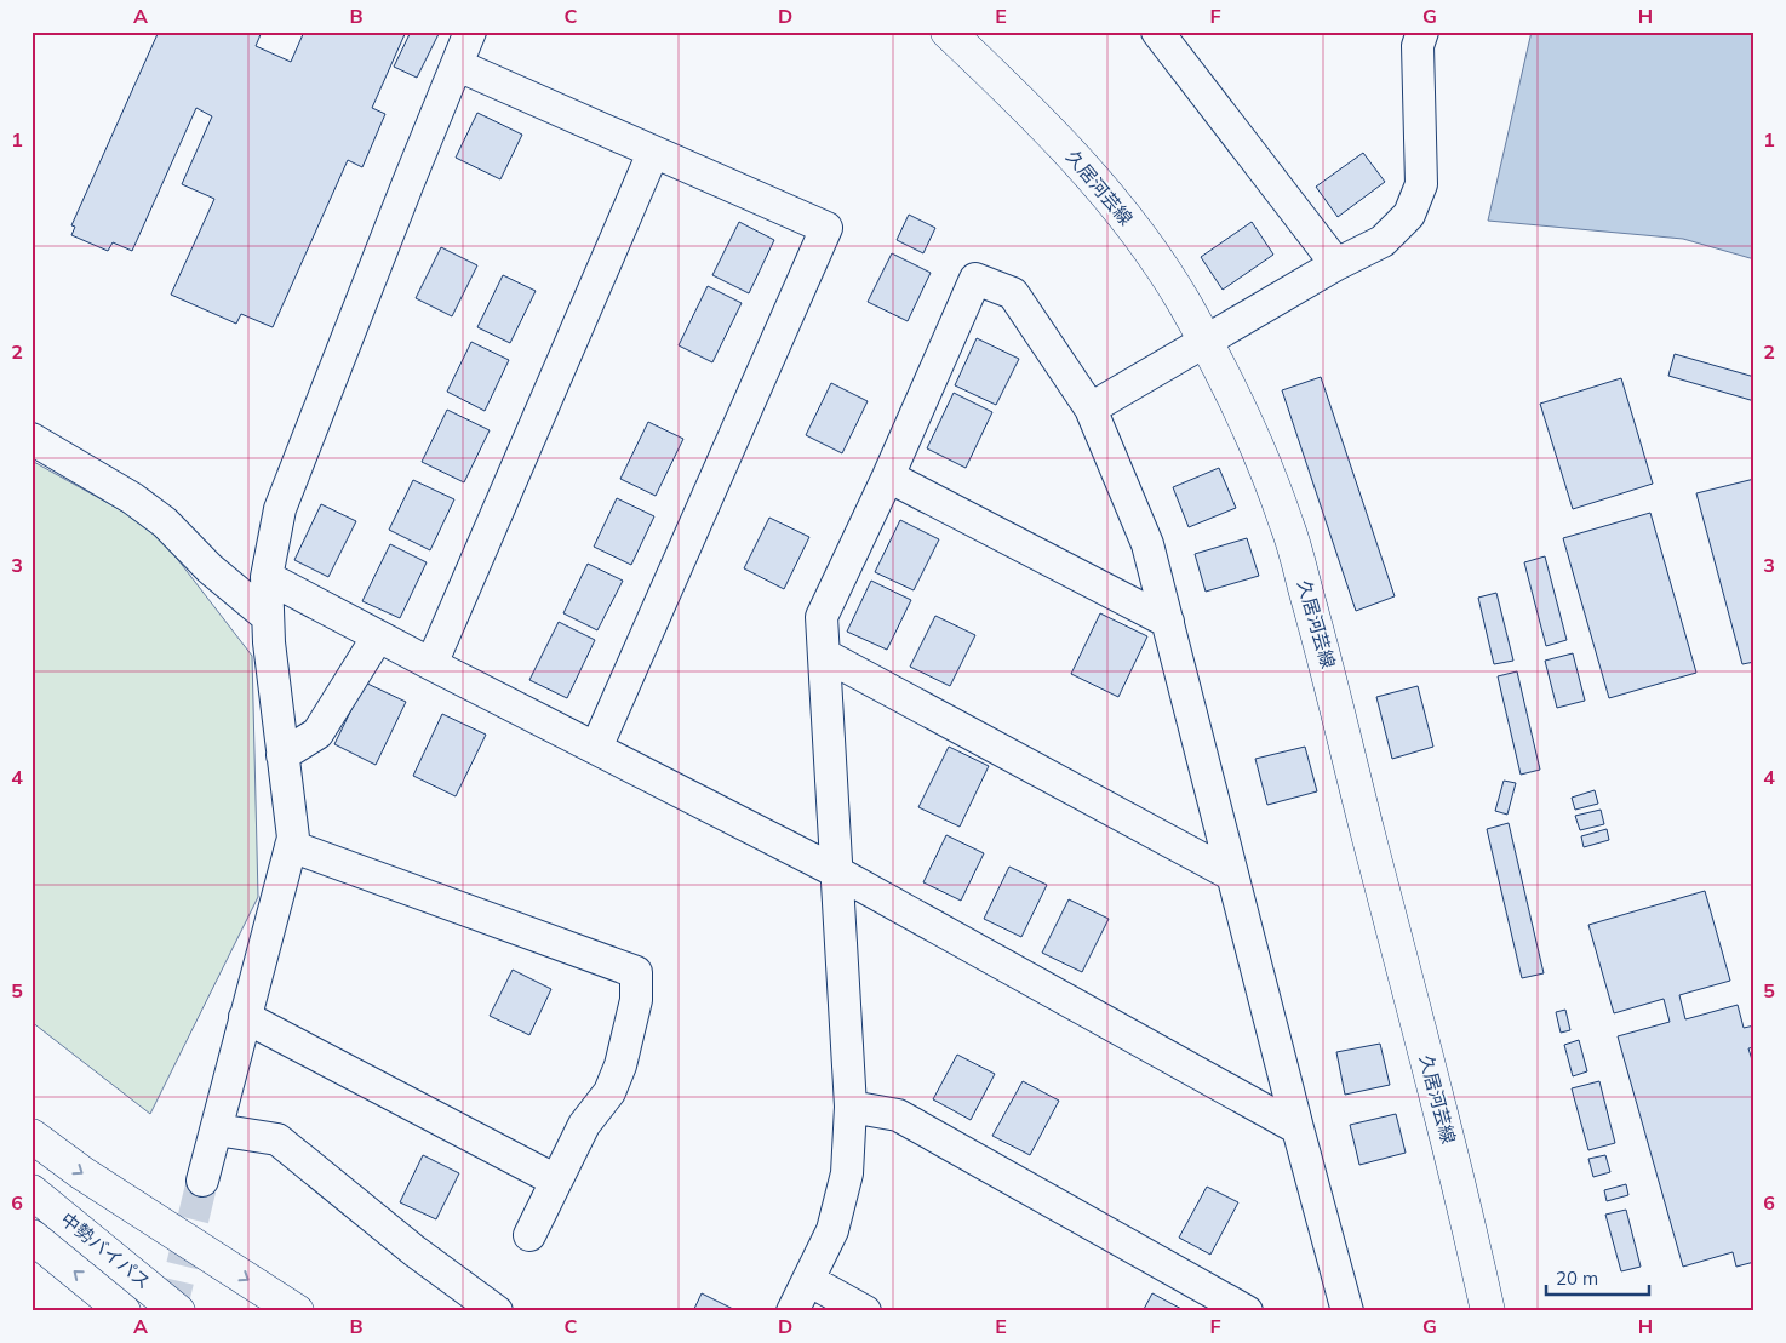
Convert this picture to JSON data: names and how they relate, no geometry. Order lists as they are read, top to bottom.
{
  "streets": {
    "main road": ["久居河芸線", "中勢バイパス"]
  },
  "scale_bar": "20 m",
  "grid": {
    "columns": [
      "A",
      "B",
      "C",
      "D",
      "E",
      "F",
      "G",
      "H"
    ],
    "rows": [
      "1",
      "2",
      "3",
      "4",
      "5",
      "6"
    ]
  }
}
